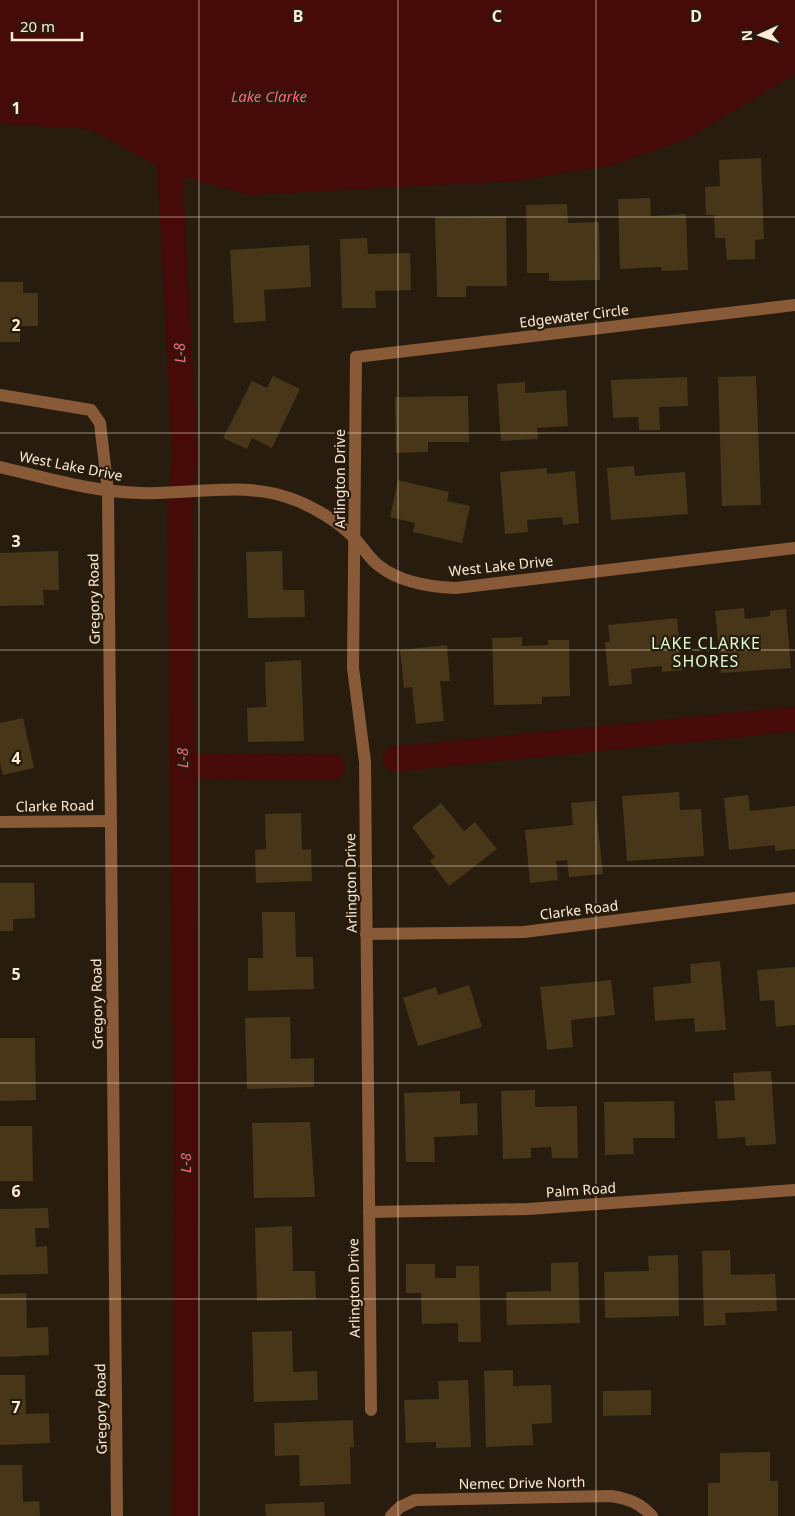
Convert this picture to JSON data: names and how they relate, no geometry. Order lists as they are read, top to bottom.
{
  "streets": {
    "street": [
      "Edgewater Circle",
      "West Lake Drive",
      "Arlington Drive",
      "Gregory Road",
      "Clarke Road",
      "Palm Road",
      "Nemec Drive North"
    ]
  },
  "crossings": [
    ["Edgewater Circle", "Arlington Drive"],
    ["West Lake Drive", "Arlington Drive"],
    ["West Lake Drive", "Gregory Road"],
    ["Arlington Drive", "Clarke Road"],
    ["Arlington Drive", "Palm Road"],
    ["Gregory Road", "Clarke Road"]
  ],
  "districts": ["LAKE CLARKE SHORES"],
  "water": ["Lake Clarke", "L-8"],
  "scale_bar": "20 m",
  "north": "left",
  "grid": {
    "columns": ["B", "C", "D"],
    "rows": [
      "1",
      "2",
      "3",
      "4",
      "5",
      "6",
      "7"
    ]
  }
}
